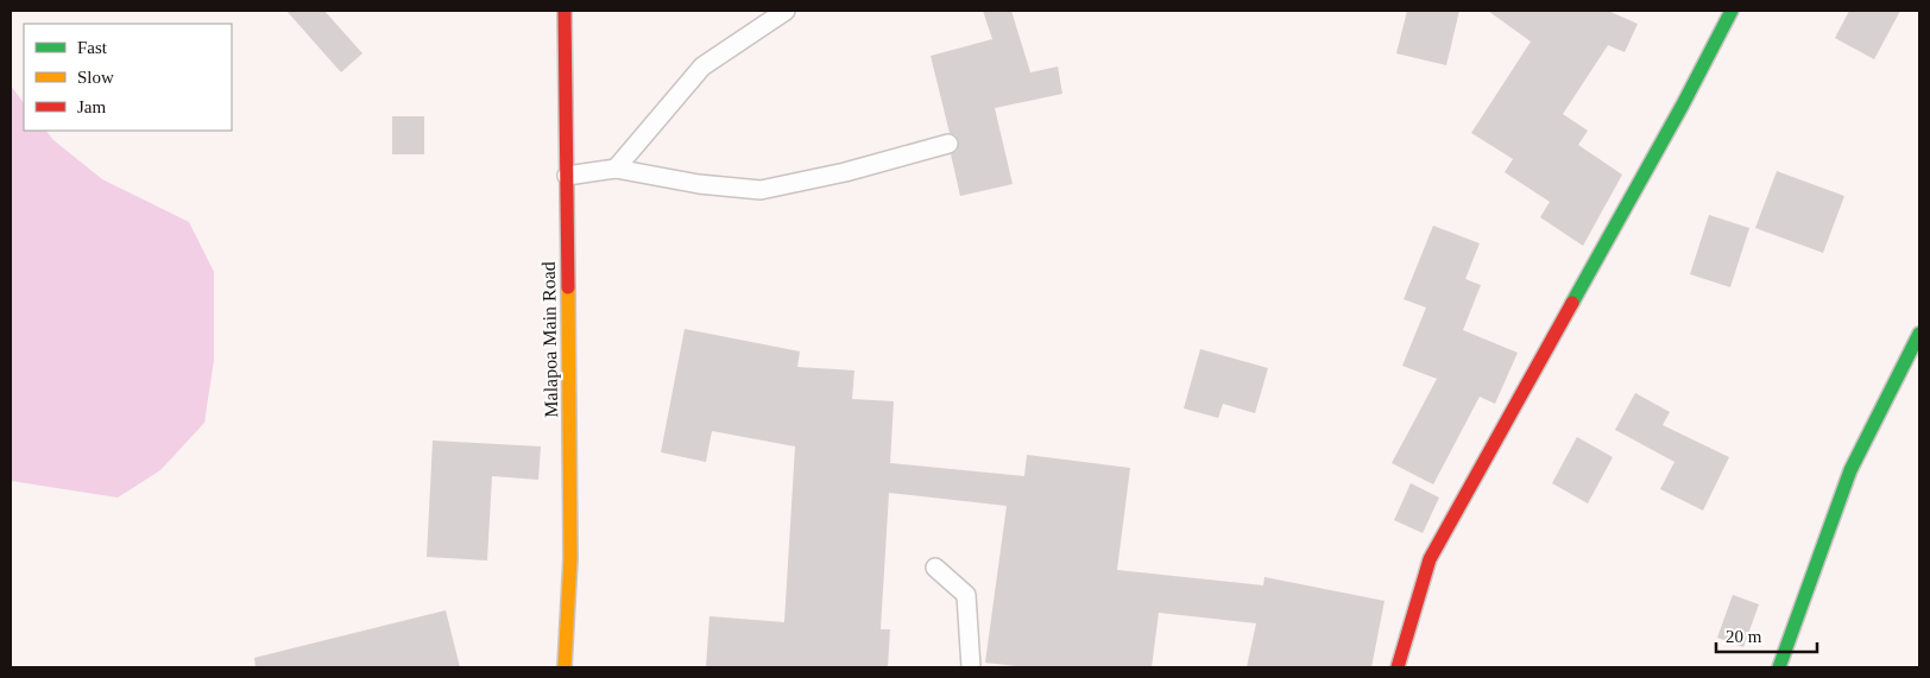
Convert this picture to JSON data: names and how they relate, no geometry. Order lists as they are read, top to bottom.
{
  "streets": {
    "street": ["Malapoa Main Road"]
  },
  "legend": ["Fast", "Slow", "Jam"],
  "scale_bar": "20 m"
}
